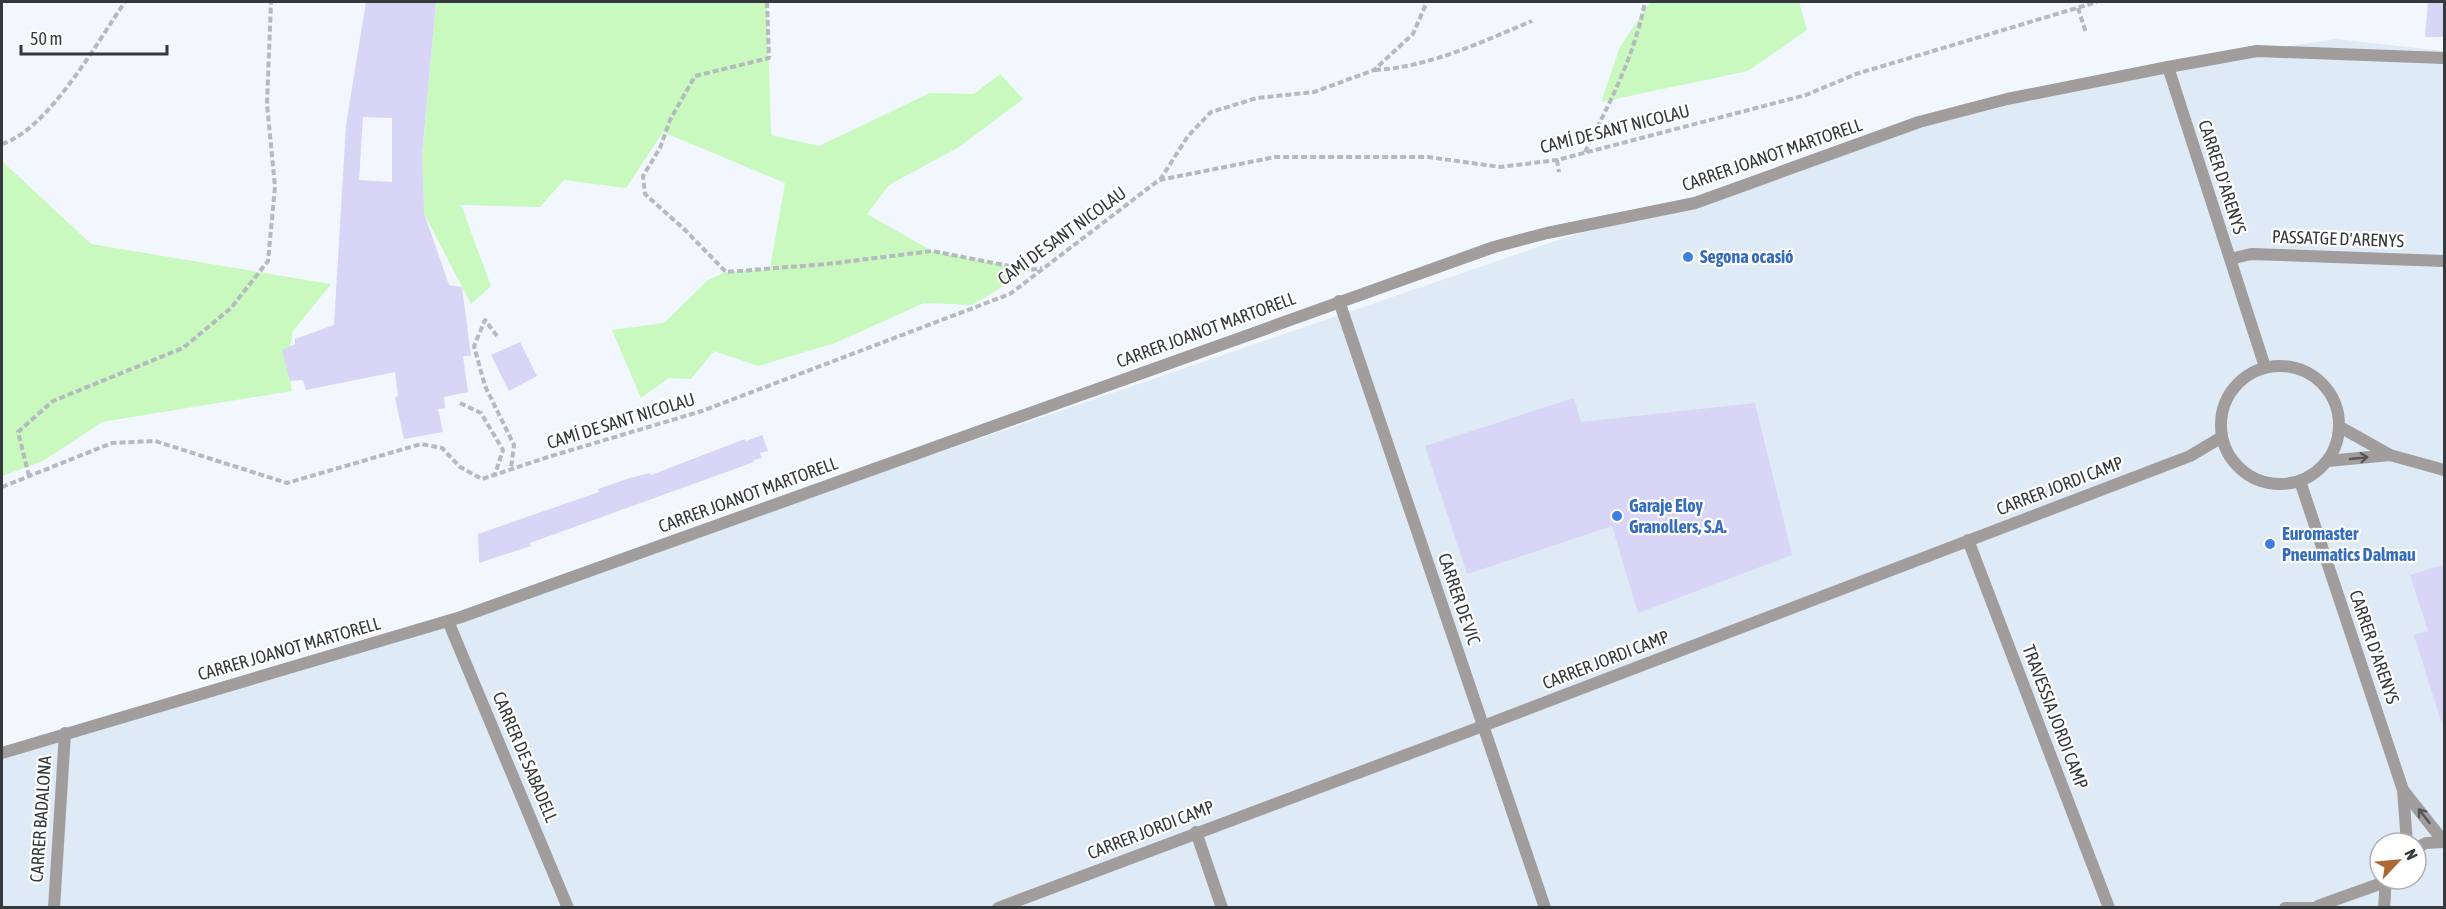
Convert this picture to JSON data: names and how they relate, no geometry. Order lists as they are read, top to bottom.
{
  "streets": {
    "street": [
      "CARRER JOANOT MARTORELL",
      "CARRER D'ARENYS",
      "PASSATGE D'ARENYS",
      "CARRER JORDI CAMP",
      "CARRER DE VIC",
      "TRAVESSIA JORDI CAMP",
      "CARRER DE SABADELL",
      "CARRER BADALONA"
    ],
    "path": ["CAMÍ DE SANT NICOLAU"]
  },
  "crossings": [
    ["CARRER JOANOT MARTORELL", "CARRER D'ARENYS"],
    ["CARRER JOANOT MARTORELL", "CARRER DE VIC"],
    ["CARRER JOANOT MARTORELL", "CARRER DE SABADELL"],
    ["CARRER JOANOT MARTORELL", "CARRER BADALONA"],
    ["CARRER D'ARENYS", "PASSATGE D'ARENYS"],
    ["CARRER D'ARENYS", "CARRER JORDI CAMP"],
    ["CARRER JORDI CAMP", "CARRER DE VIC"],
    ["CARRER JORDI CAMP", "TRAVESSIA JORDI CAMP"]
  ],
  "places": ["Segona ocasió", "Garaje Eloy Granollers, S.A.", "Euromaster Pneumatics Dalmau"],
  "scale_bar": "50 m",
  "north": "top right"
}
